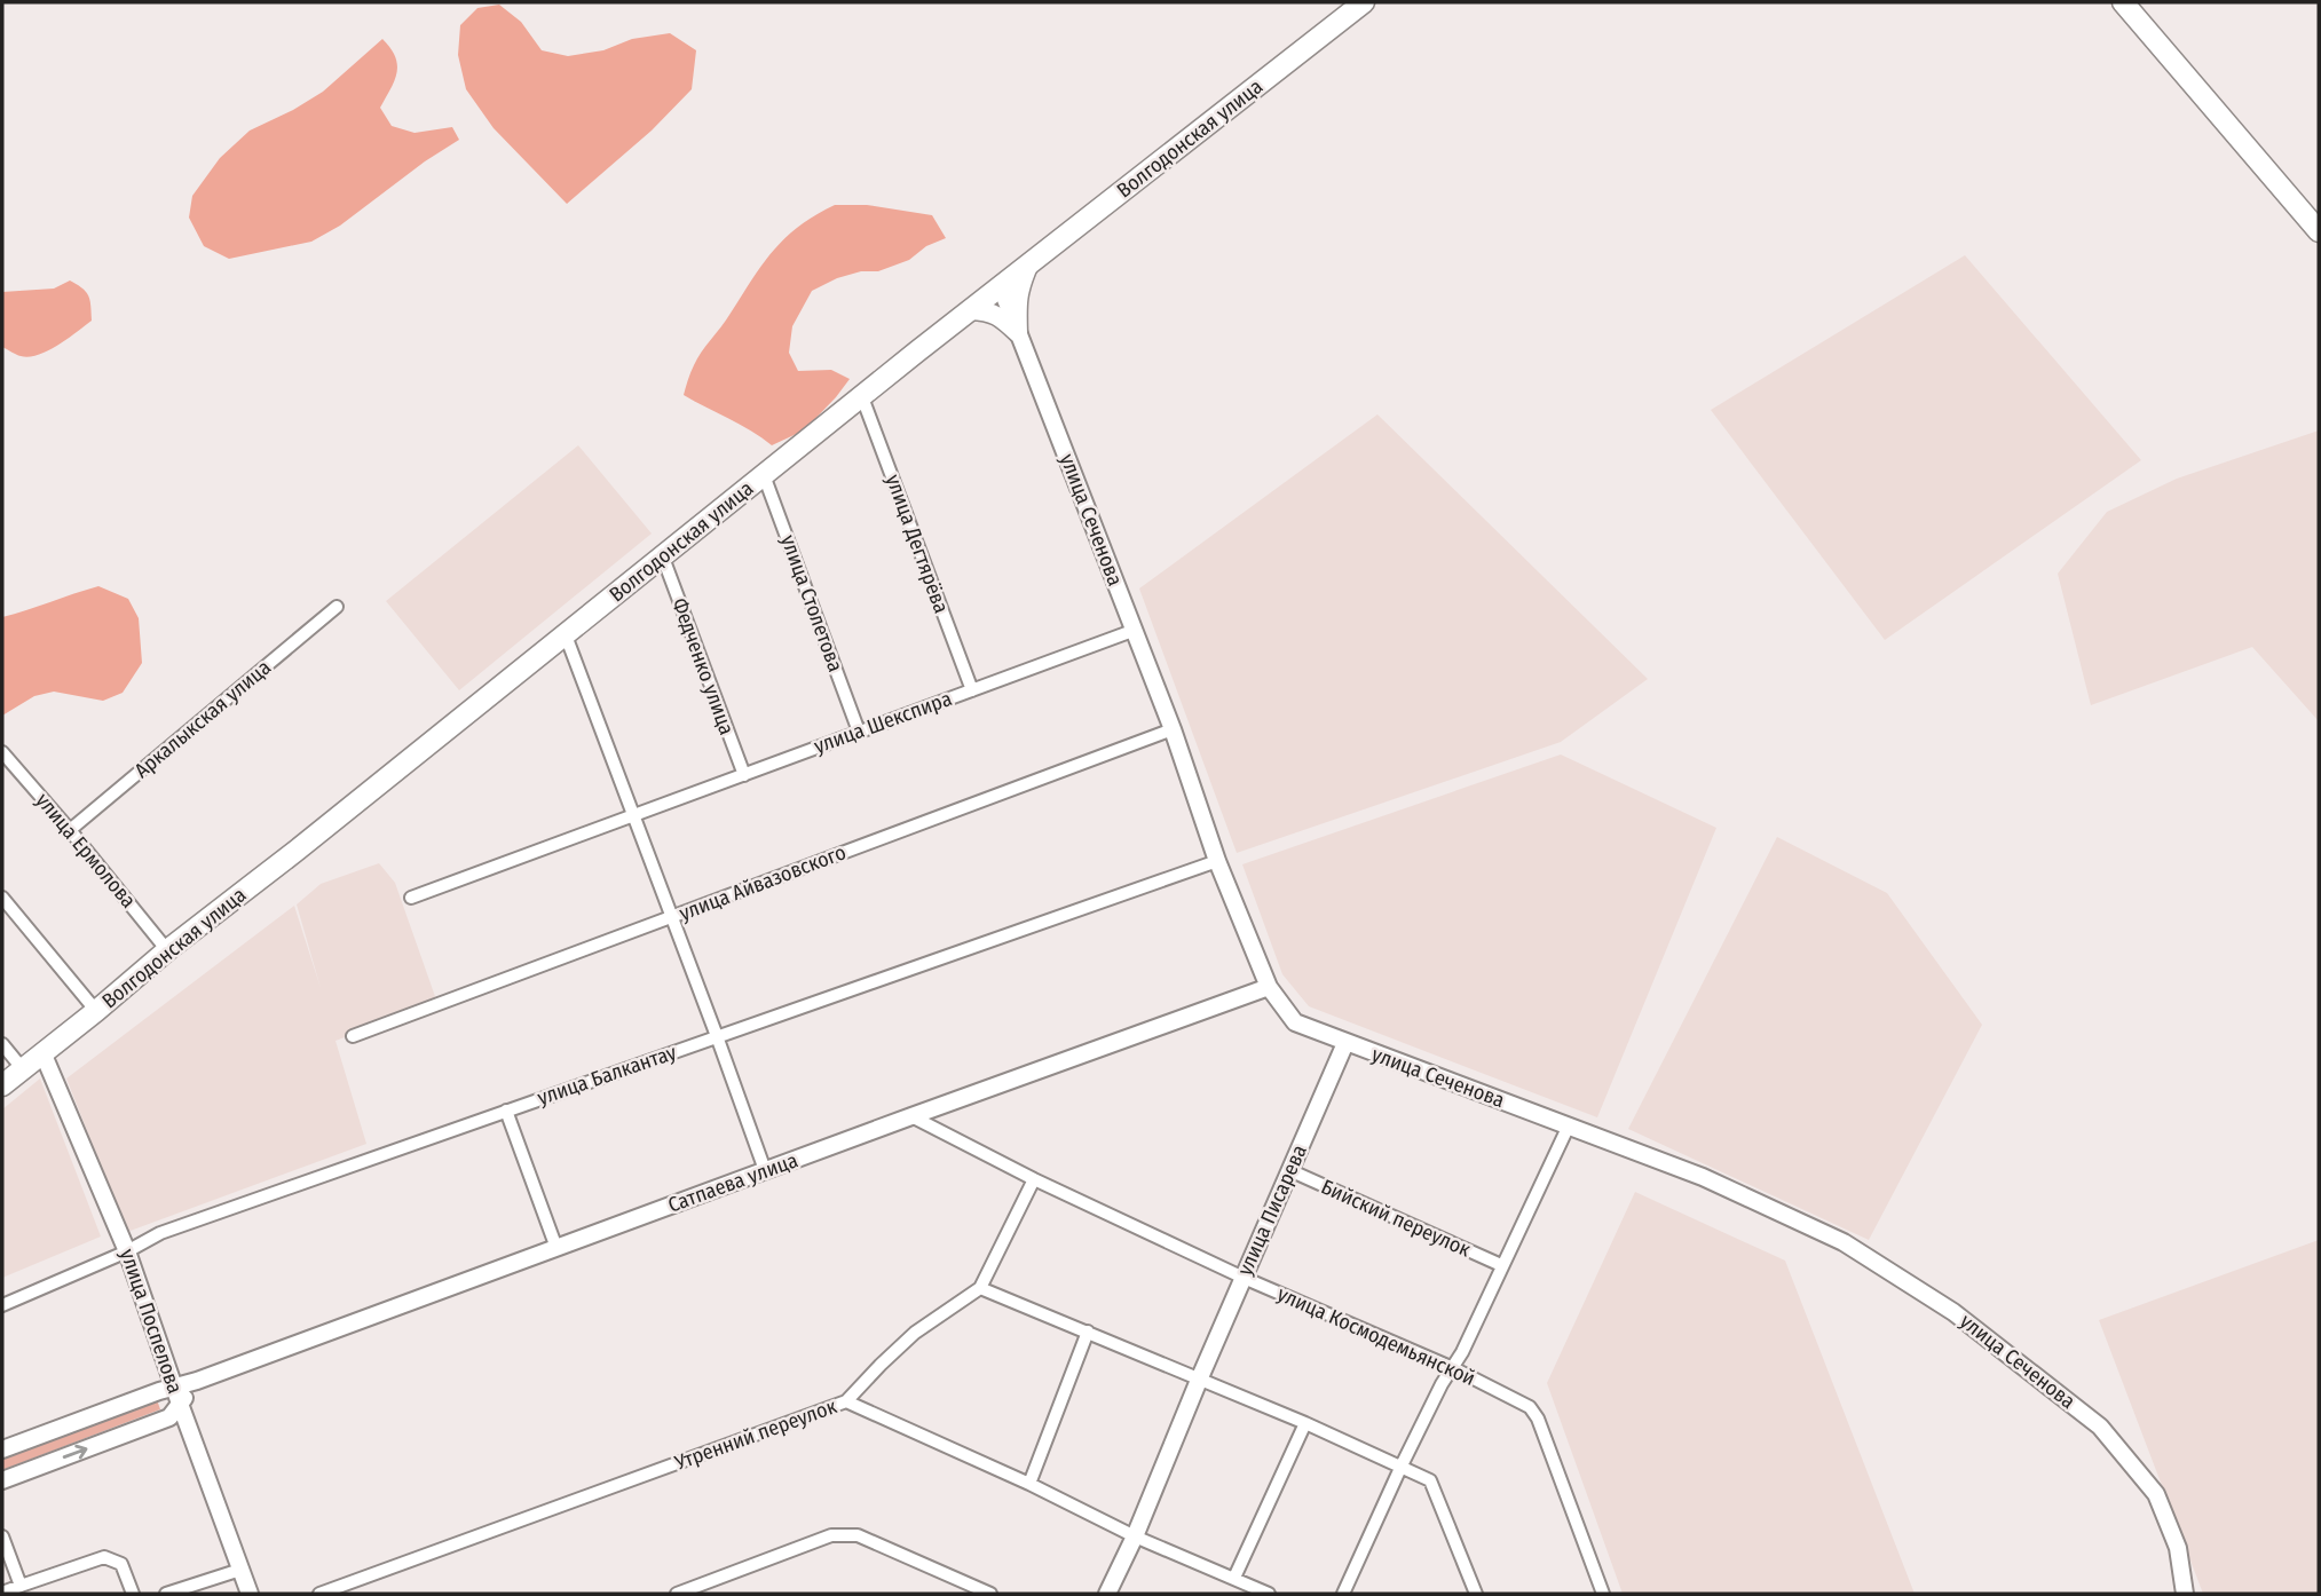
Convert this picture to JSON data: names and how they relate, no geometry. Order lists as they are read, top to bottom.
{
  "streets": {
    "main road": ["Волгодонская улица"],
    "street": [
      "улица Сеченова",
      "улица Дегтярёва",
      "улица Столетова",
      "Федченко улица",
      "Аркалыкская улица",
      "улица Шекспира",
      "улица Ермолова",
      "улица Айвазовского",
      "улица Балкантау",
      "Сатпаева улица",
      "улица Писарева",
      "Бийский переулок",
      "улица Поспелова",
      "улица Космодемьянской",
      "Утренний переулок"
    ]
  },
  "crossings": [
    ["Волгодонская улица", "улица Сеченова"],
    ["Волгодонская улица", "улица Дегтярёва"],
    ["Волгодонская улица", "улица Столетова"],
    ["Волгодонская улица", "Федченко улица"],
    ["Волгодонская улица", "улица Ермолова"],
    ["Волгодонская улица", "улица Поспелова"],
    ["улица Сеченова", "улица Шекспира"],
    ["улица Сеченова", "улица Айвазовского"],
    ["улица Сеченова", "улица Балкантау"],
    ["улица Сеченова", "Сатпаева улица"],
    ["улица Сеченова", "улица Писарева"],
    ["улица Дегтярёва", "улица Шекспира"],
    ["улица Столетова", "улица Шекспира"],
    ["Федченко улица", "улица Шекспира"],
    ["Аркалыкская улица", "улица Ермолова"],
    ["улица Балкантау", "улица Поспелова"],
    ["Сатпаева улица", "улица Поспелова"],
    ["Сатпаева улица", "улица Космодемьянской"],
    ["улица Писарева", "Бийский переулок"],
    ["улица Писарева", "улица Космодемьянской"],
    ["улица Писарева", "Утренний переулок"]
  ]
}
